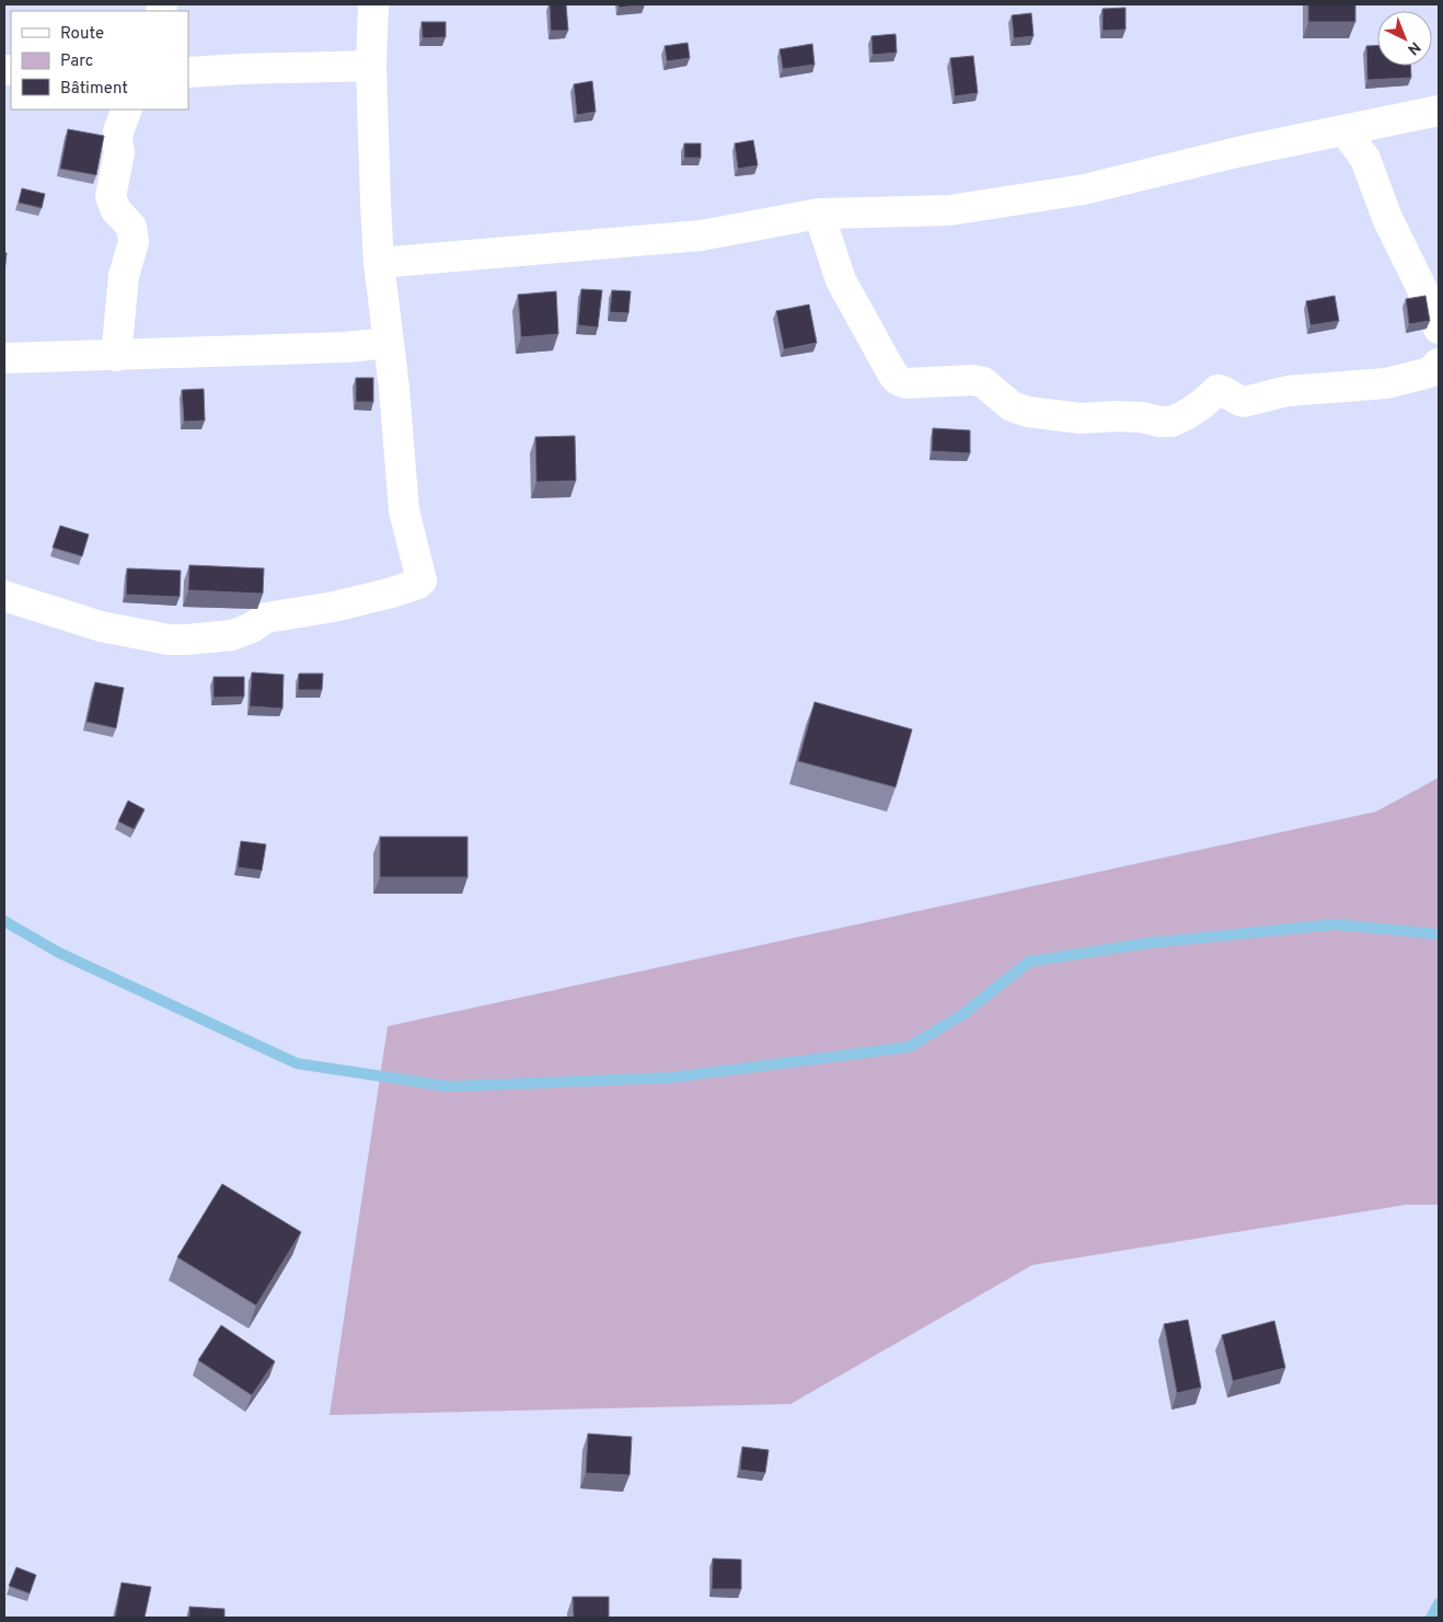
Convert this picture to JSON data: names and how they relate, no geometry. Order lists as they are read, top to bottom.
{
  "legend": ["Route", "Parc", "Bâtiment"],
  "north": "bottom right"
}
